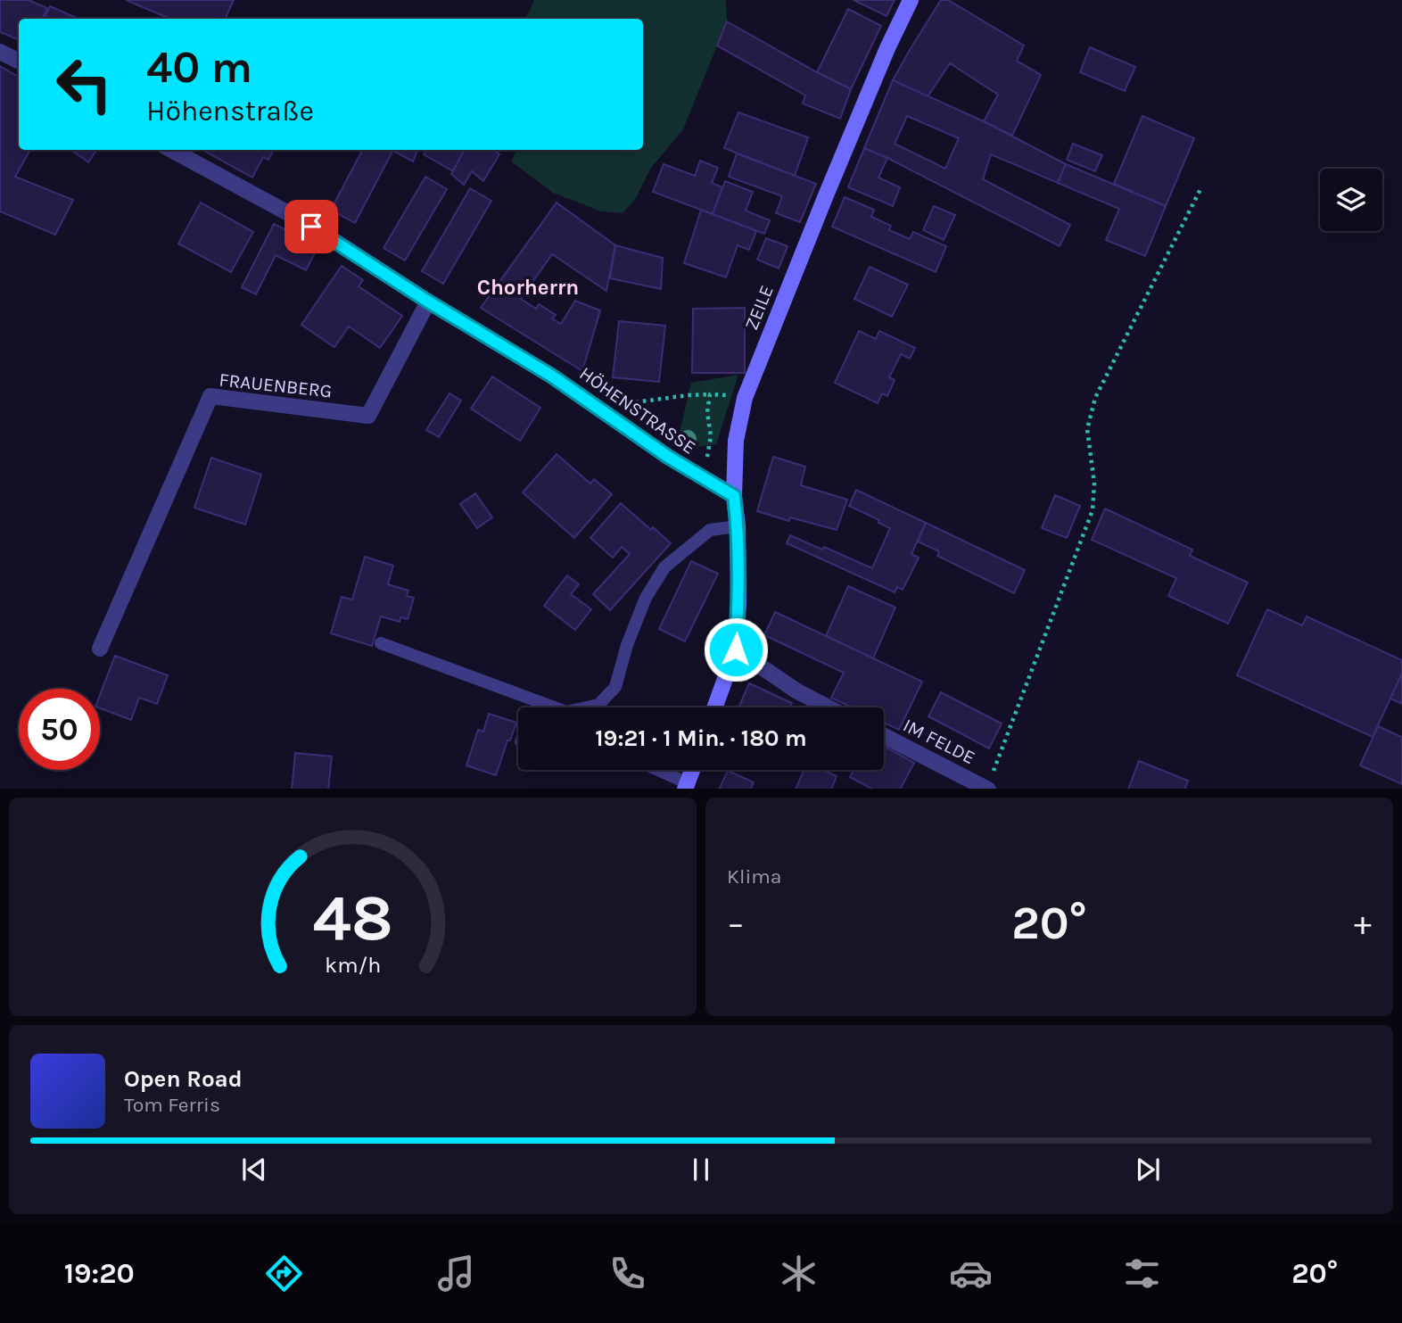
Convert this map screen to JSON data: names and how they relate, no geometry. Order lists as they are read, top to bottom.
{
  "streets": {
    "main road": ["ZEILE"],
    "street": ["FRAUENBERG", "HÖHENSTRASSE", "IM FELDE"]
  },
  "crossings": [
    ["ZEILE", "HÖHENSTRASSE"],
    ["FRAUENBERG", "HÖHENSTRASSE"]
  ],
  "districts": ["Chorherrn"],
  "page": {
    "turn": ["40 m", "Höhenstraße"],
    "limit": "50",
    "trip": "19:21 · 1 Min. · 180 m",
    "tile": "Klima",
    "heat": ["−", "20°", "+"],
    "song": ["Open Road", "Tom Ferris"],
    "tabs": ["19:20", "20°"],
    "gauge": ["48", "km/h"]
  }
}
